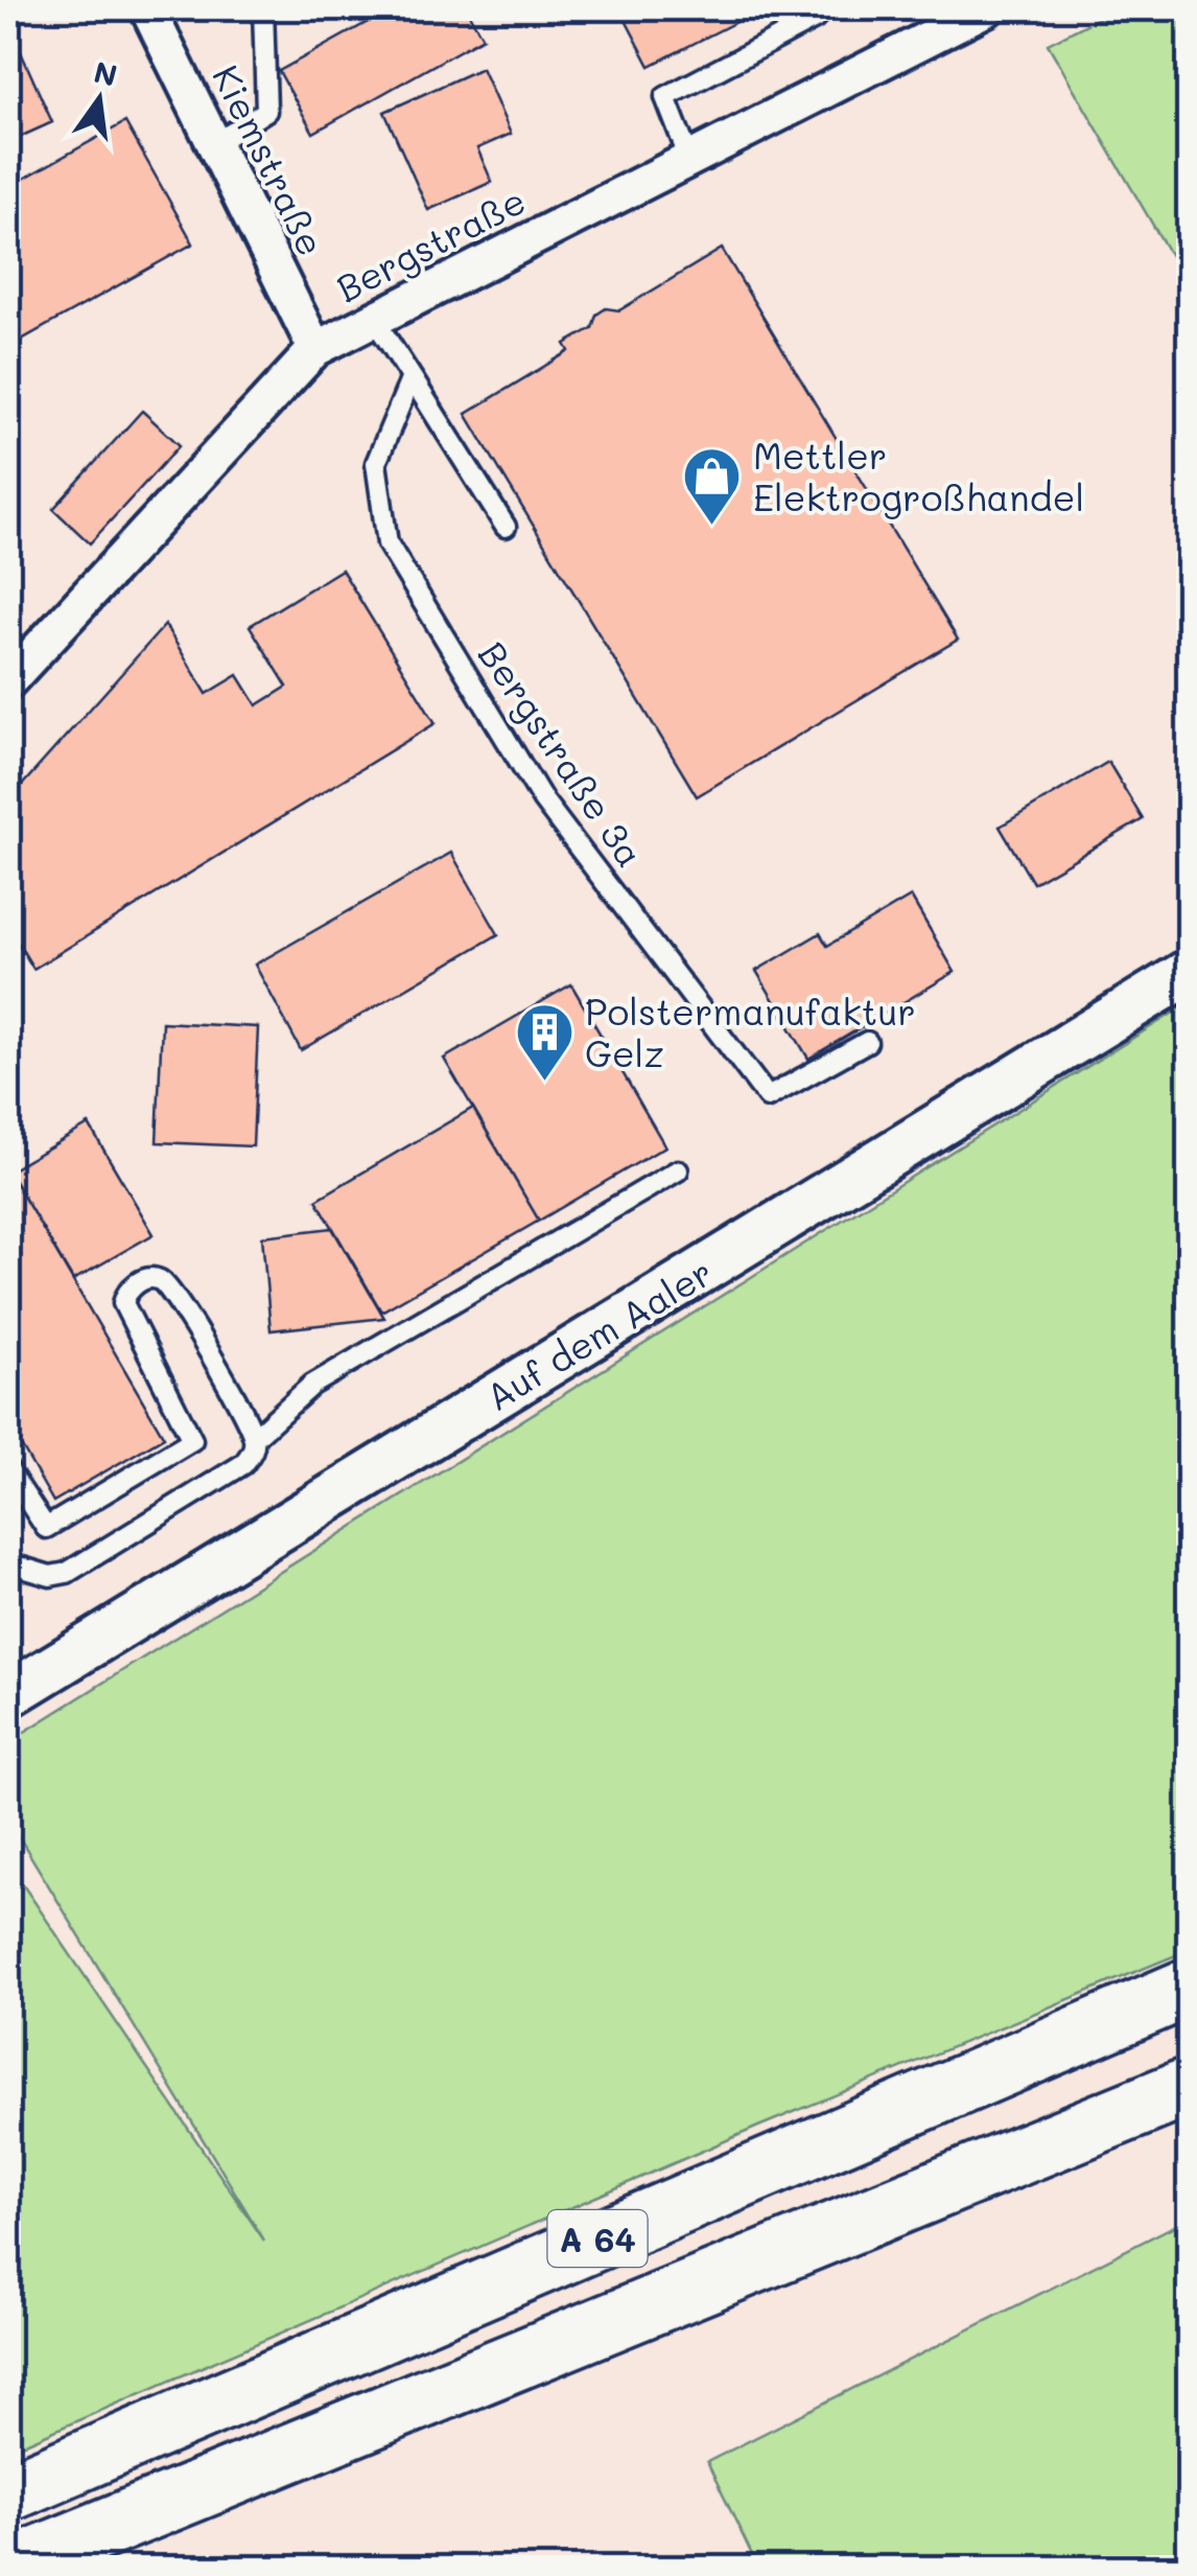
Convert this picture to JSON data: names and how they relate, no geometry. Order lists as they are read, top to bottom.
{
  "streets": {
    "highway": ["A 64"],
    "street": ["Kiemstraße", "Bergstraße", "Auf dem Aaler"],
    "lane": ["Bergstraße 3a"]
  },
  "crossings": [
    ["Kiemstraße", "Bergstraße"]
  ],
  "places": {
    "shop": ["Mettler Elektrogroßhandel"],
    "building": ["Polstermanufaktur Gelz"]
  },
  "north": "top"
}
